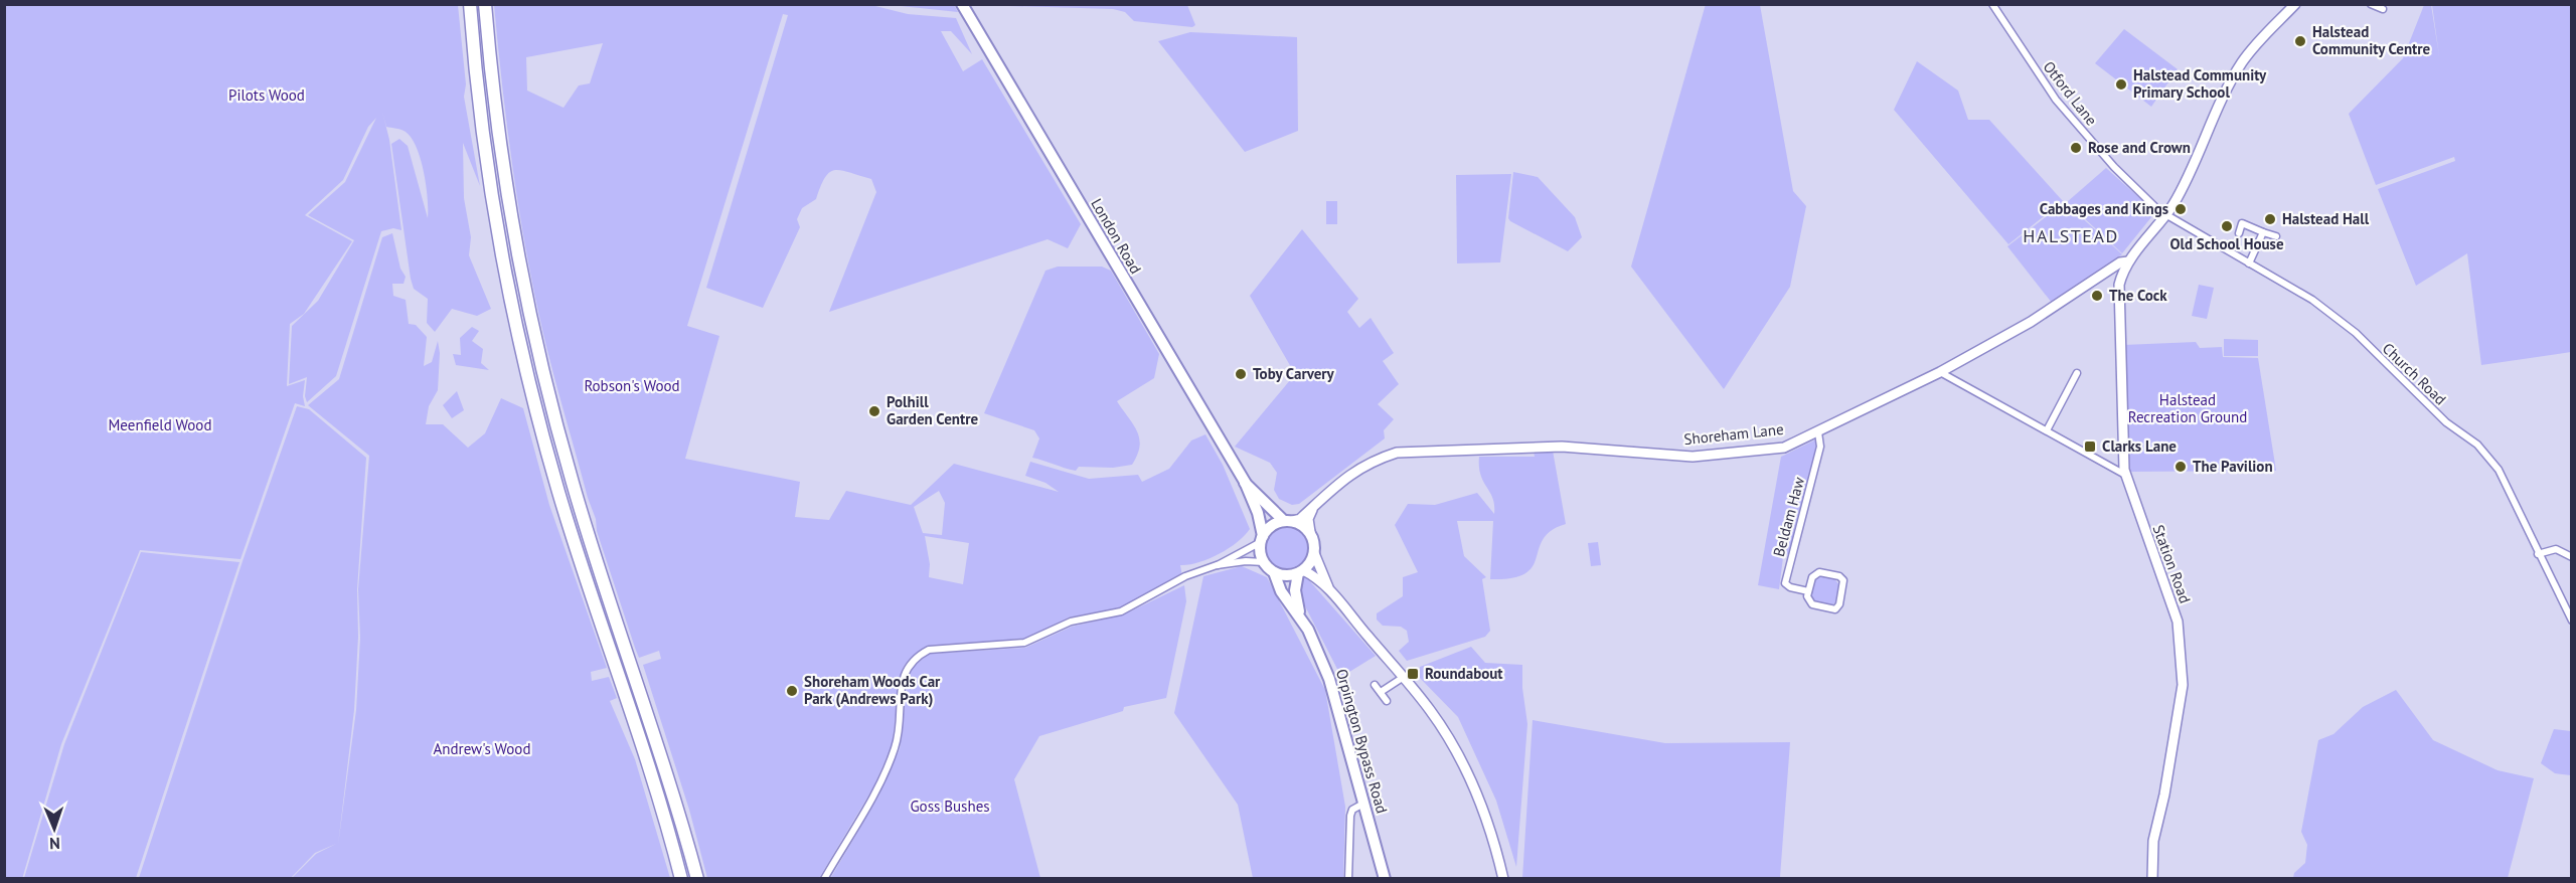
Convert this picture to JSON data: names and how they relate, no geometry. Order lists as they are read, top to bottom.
{
  "streets": {
    "main road": ["London Road", "Orpington Bypass Road"],
    "street": [
      "Otford Lane",
      "Church Road",
      "Shoreham Lane",
      "Beldam Haw",
      "Station Road"
    ]
  },
  "crossings": [
    ["Otford Lane", "Church Road"],
    ["London Road", "Shoreham Lane"],
    ["London Road", "Orpington Bypass Road"],
    ["Shoreham Lane", "Beldam Haw"],
    ["Shoreham Lane", "Station Road"],
    ["Shoreham Lane", "Orpington Bypass Road"]
  ],
  "districts": ["HALSTEAD"],
  "parks": [
    "Pilots Wood",
    "Robson's Wood",
    "Halstead Recreation Ground",
    "Meenfield Wood",
    "Andrew's Wood",
    "Goss Bushes"
  ],
  "places": {
    "other": [
      "Halstead Community Centre",
      "Halstead Community Primary School",
      "Rose and Crown",
      "Cabbages and Kings",
      "Halstead Hall",
      "Old School House",
      "The Cock",
      "Toby Carvery",
      "Polhill Garden Centre",
      "The Pavilion",
      "Shoreham Woods Car Park (Andrews Park)"
    ],
    "transit": ["Clarks Lane", "Roundabout"]
  },
  "north": "bottom"
}
